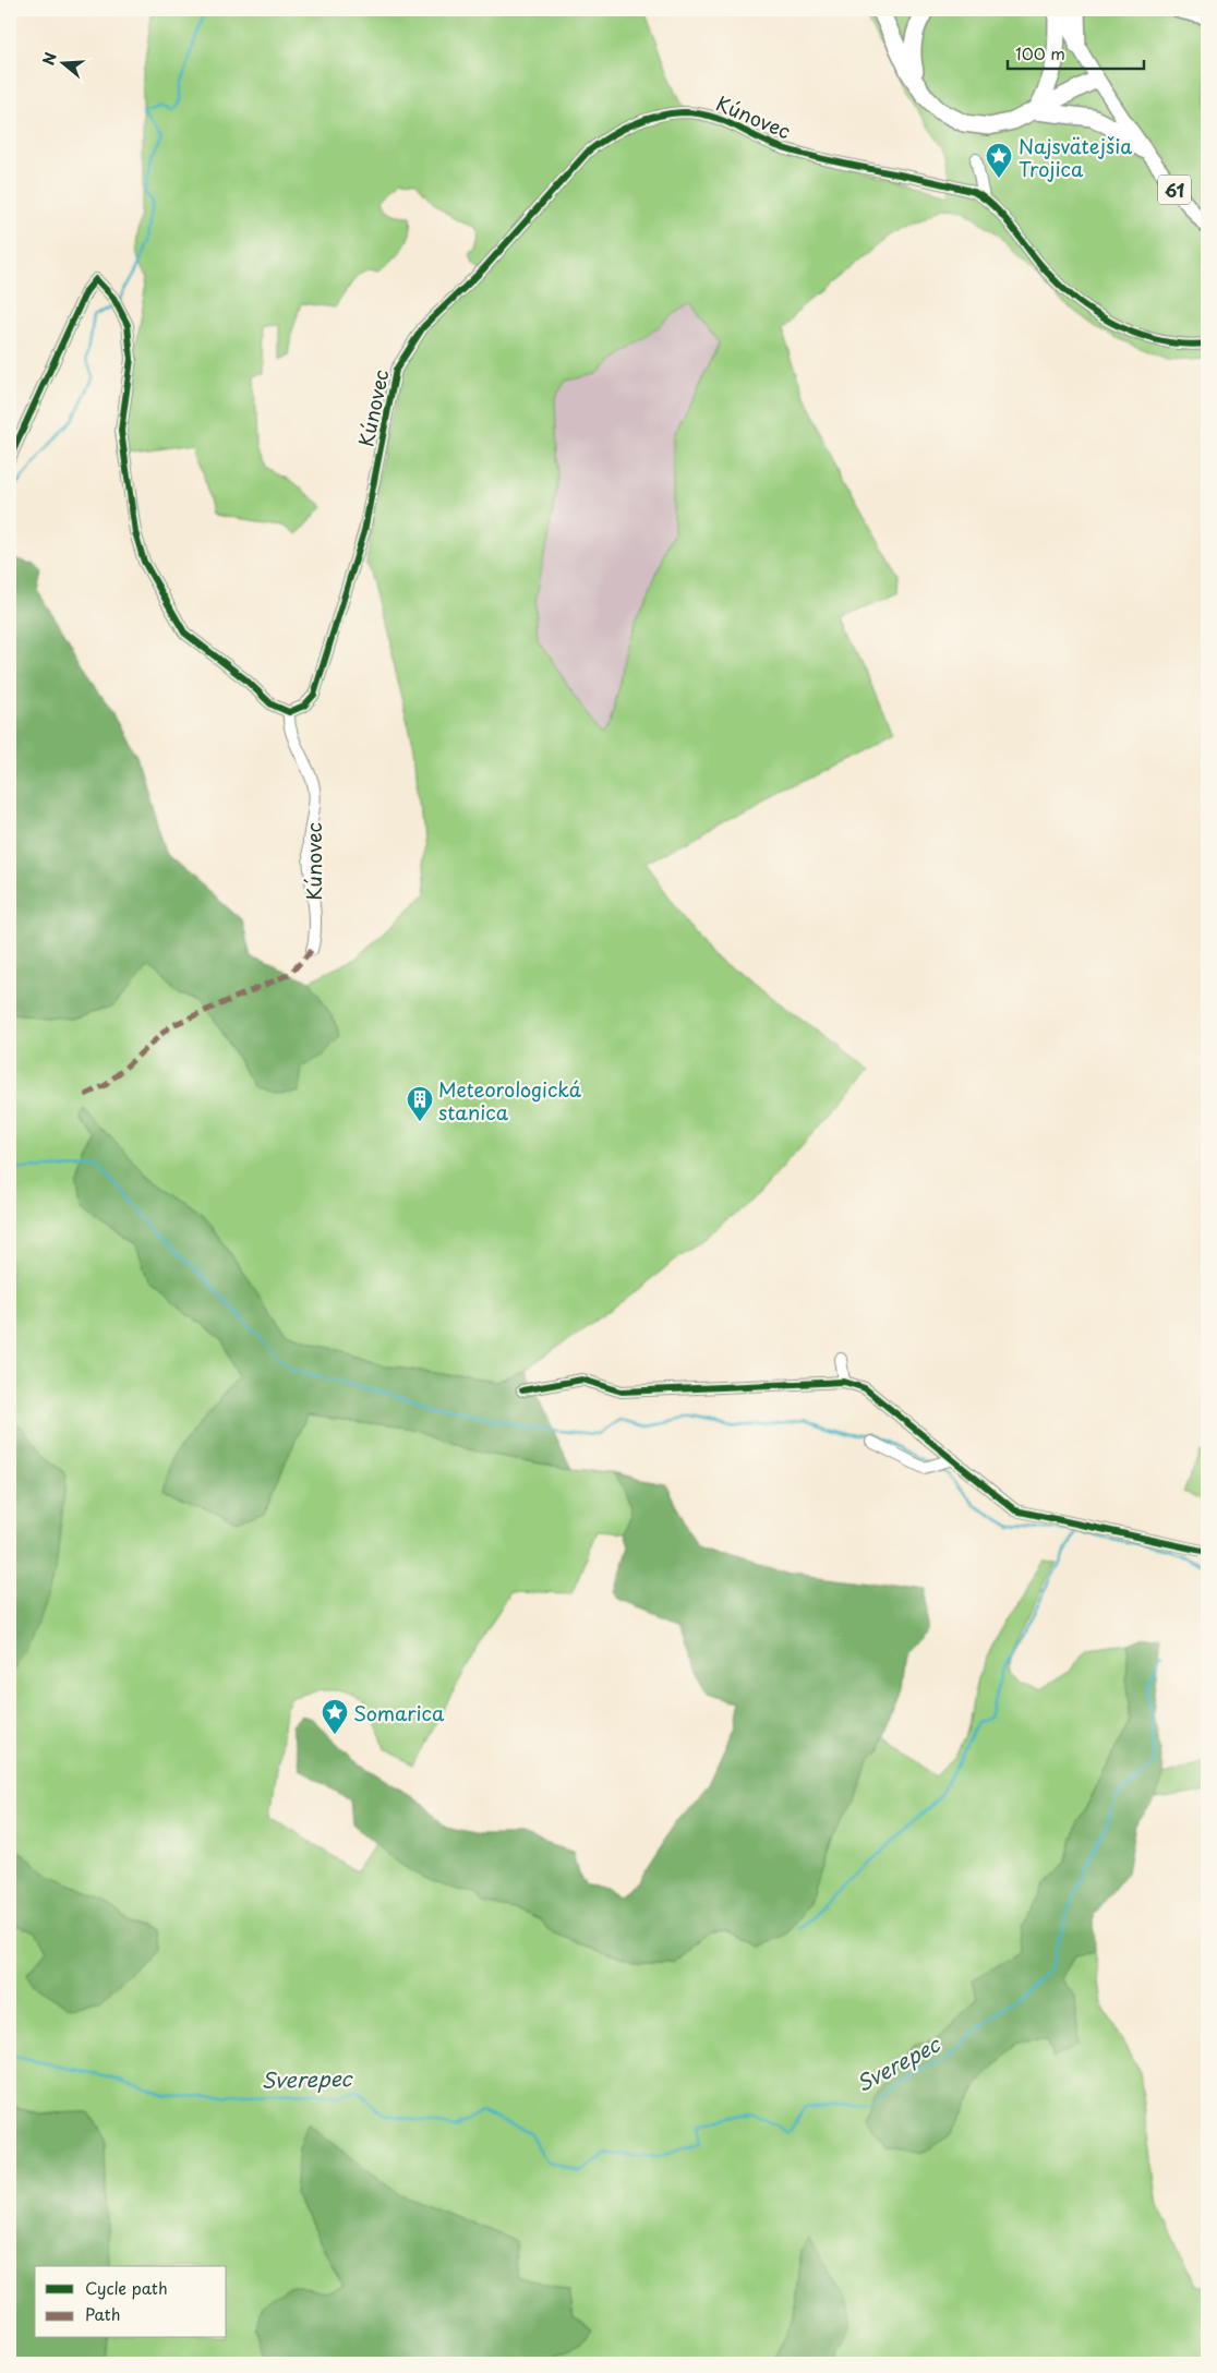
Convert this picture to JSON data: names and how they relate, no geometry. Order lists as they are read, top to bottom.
{
  "streets": {
    "main road": ["61"],
    "street": ["Kúnovec"]
  },
  "water": ["Sverepec"],
  "places": {
    "place": ["Najsvätejšia Trojica", "Somarica"],
    "building": ["Meteorologická stanica"]
  },
  "legend": ["Cycle path", "Path"],
  "scale_bar": "100 m",
  "north": "left"
}
